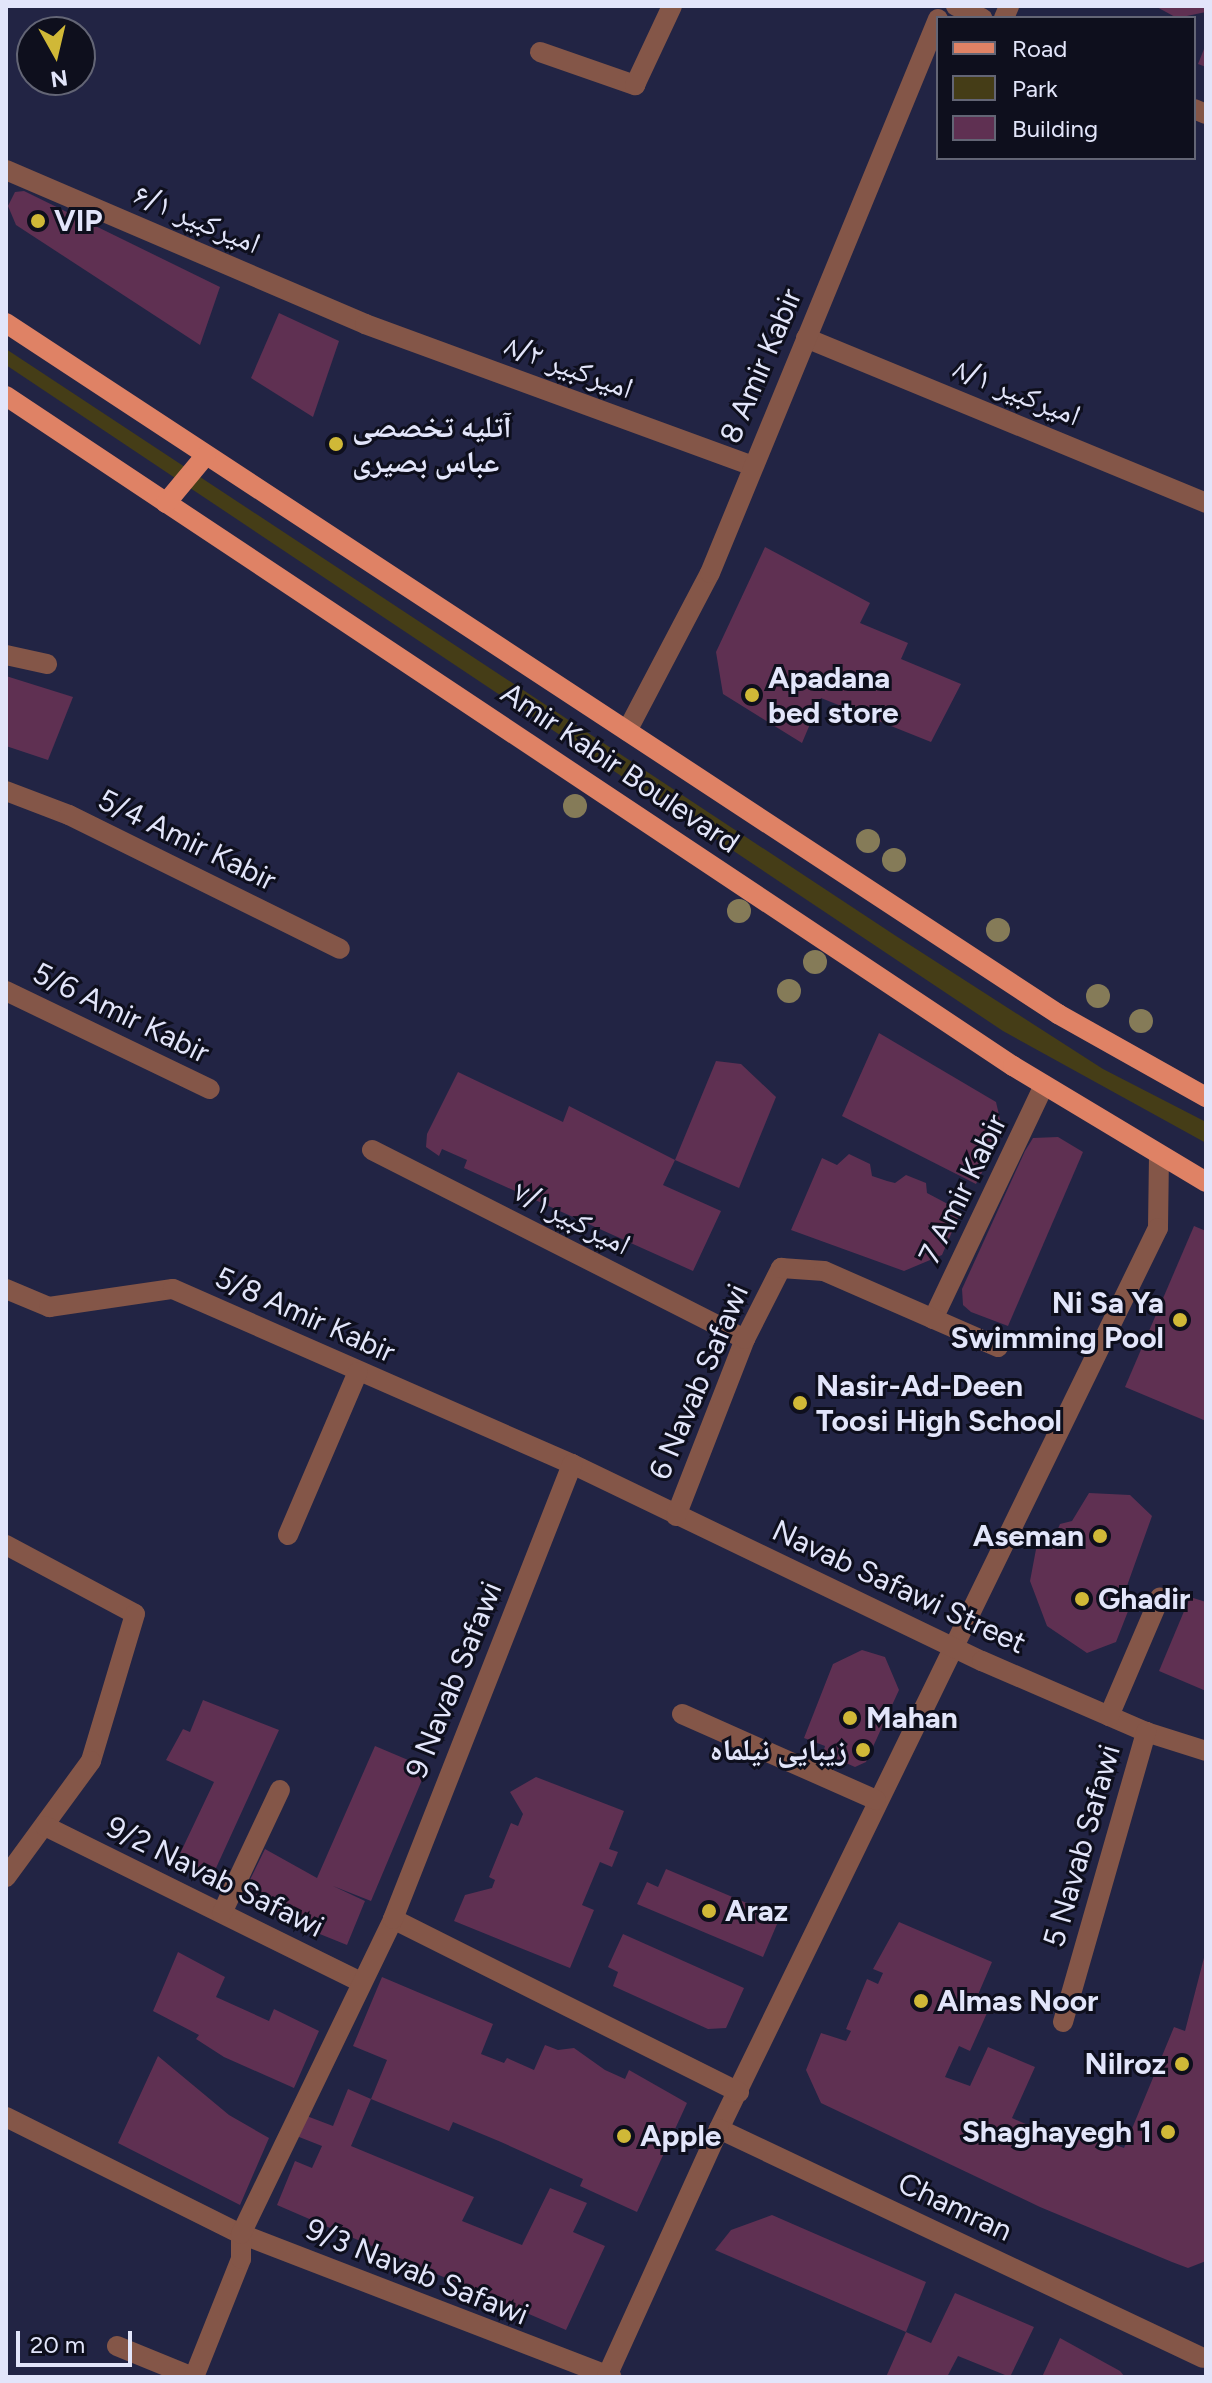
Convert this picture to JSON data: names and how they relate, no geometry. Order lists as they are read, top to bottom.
{
  "streets": {
    "main road": ["Amir Kabir Boulevard"],
    "street": [
      "امیرکبیر ۶/۱",
      "8 Amir Kabir",
      "امیرکبیر ۸/۲",
      "امیرکبیر ۸/۱",
      "5/4 Amir Kabir",
      "5/6 Amir Kabir",
      "7 Amir Kabir",
      "امیرکبیر۷/۱",
      "5/8 Amir Kabir",
      "6 Navab Safawi",
      "Navab Safawi Street",
      "9 Navab Safawi",
      "5 Navab Safawi",
      "9/2 Navab Safawi",
      "Chamran",
      "9/3 Navab Safawi"
    ]
  },
  "crossings": [
    ["امیرکبیر ۶/۱", "امیرکبیر ۸/۲"],
    ["8 Amir Kabir", "امیرکبیر ۸/۲"],
    ["8 Amir Kabir", "امیرکبیر ۸/۱"],
    ["8 Amir Kabir", "Amir Kabir Boulevard"],
    ["Amir Kabir Boulevard", "7 Amir Kabir"],
    ["7 Amir Kabir", "6 Navab Safawi"],
    ["امیرکبیر۷/۱", "6 Navab Safawi"],
    ["5/8 Amir Kabir", "Navab Safawi Street"],
    ["5/8 Amir Kabir", "9 Navab Safawi"],
    ["6 Navab Safawi", "Navab Safawi Street"],
    ["Navab Safawi Street", "9 Navab Safawi"],
    ["Navab Safawi Street", "5 Navab Safawi"],
    ["9 Navab Safawi", "9/2 Navab Safawi"],
    ["9 Navab Safawi", "9/3 Navab Safawi"]
  ],
  "places": [
    "VIP",
    "آتلیه تخصصی عباس بصیری",
    "Apadana bed store",
    "Ni Sa Ya Swimming Pool",
    "Nasir-Ad-Deen Toosi High School",
    "Aseman",
    "Ghadir",
    "Mahan",
    "زیبایی نیلماه",
    "Araz",
    "Almas Noor",
    "Nilroz",
    "Shaghayegh 1",
    "Apple"
  ],
  "legend": ["Road", "Park", "Building"],
  "scale_bar": "20 m",
  "north": "bottom"
}
